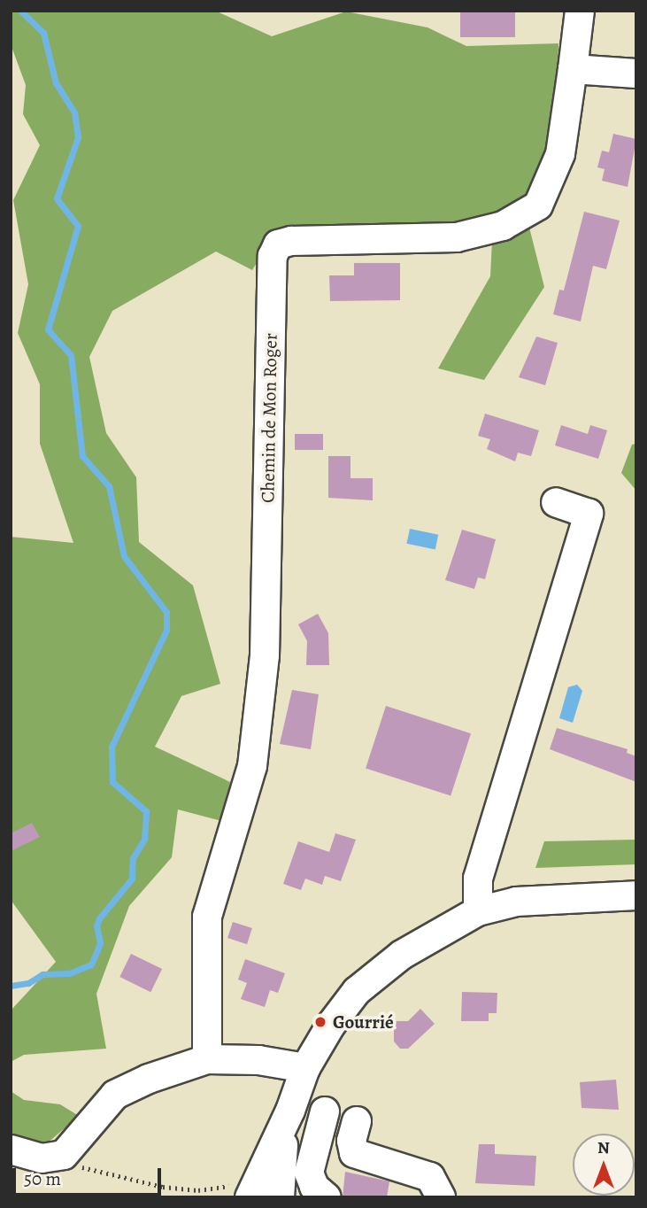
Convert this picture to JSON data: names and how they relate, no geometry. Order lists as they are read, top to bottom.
{
  "streets": {
    "street": ["Chemin de Mon Roger"]
  },
  "places": ["Gourrié"],
  "scale_bar": "50 m",
  "north": "top"
}
